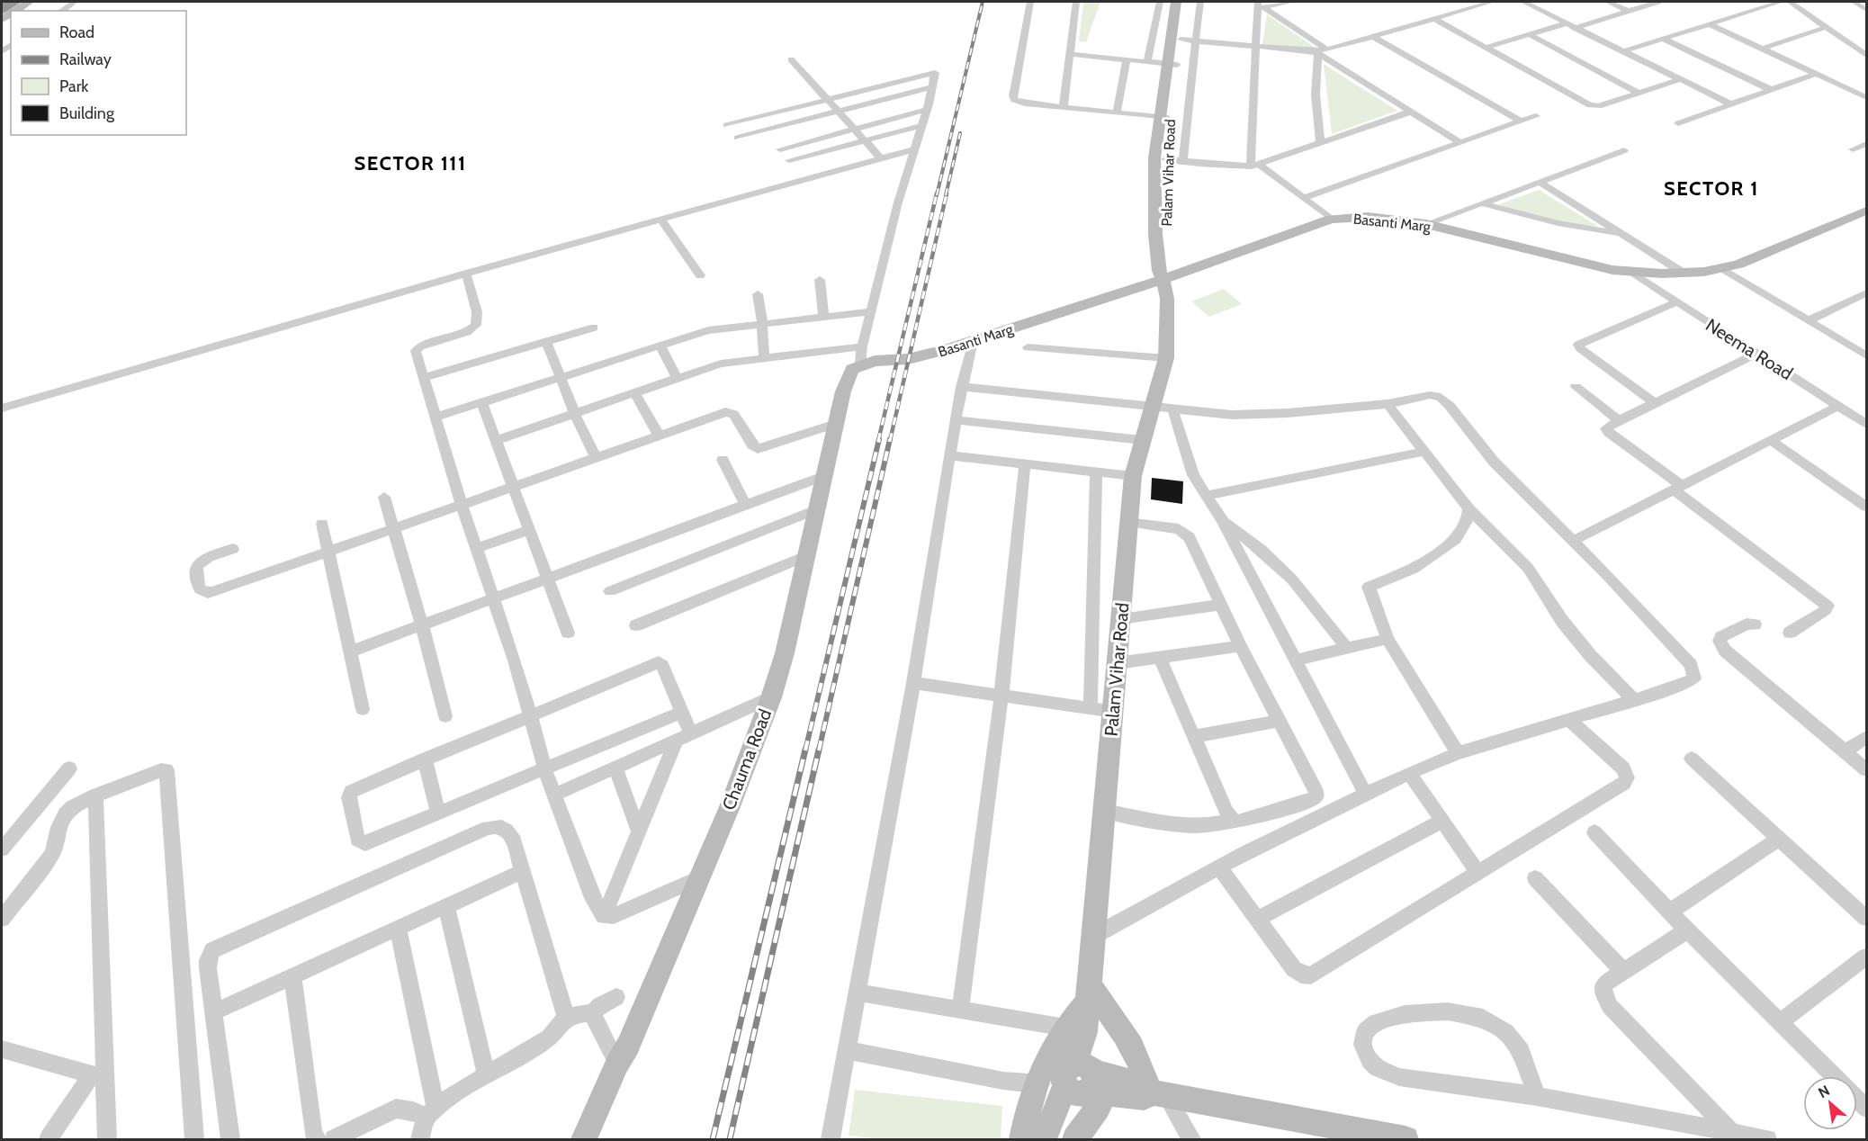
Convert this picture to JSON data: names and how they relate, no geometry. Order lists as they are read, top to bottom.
{
  "streets": {
    "street": [
      "Palam Vihar Road",
      "Basanti Marg",
      "Neema Road",
      "Chauma Road"
    ]
  },
  "crossings": [
    ["Palam Vihar Road", "Basanti Marg"],
    ["Basanti Marg", "Neema Road"],
    ["Basanti Marg", "Chauma Road"]
  ],
  "districts": ["SECTOR 111", "SECTOR 1"],
  "legend": [
    "Road",
    "Railway",
    "Park",
    "Building"
  ],
  "north": "top left"
}
